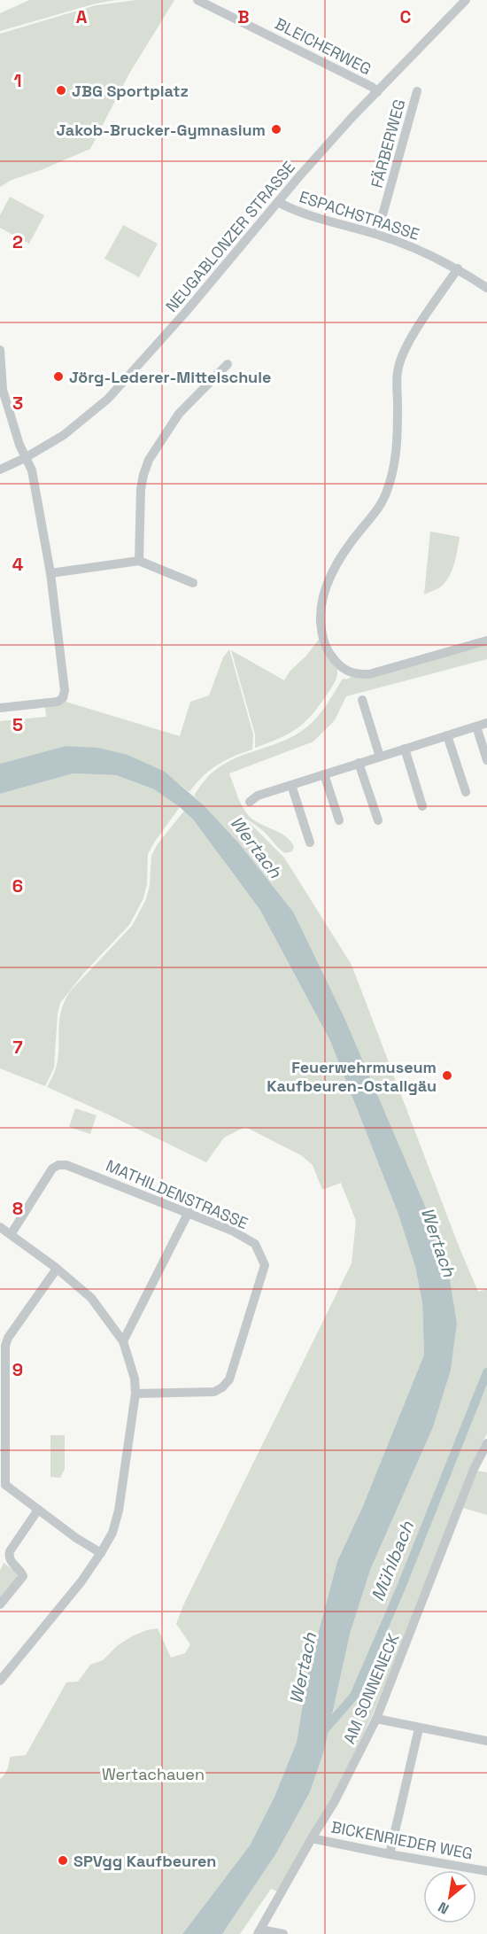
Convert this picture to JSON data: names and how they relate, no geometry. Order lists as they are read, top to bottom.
{
  "streets": {
    "street": [
      "BLEICHERWEG",
      "FÄRBERWEG",
      "ESPACHSTRASSE",
      "NEUGABLONZER STRASSE",
      "MATHILDENSTRASSE",
      "AM SONNENECK",
      "BICKENRIEDER WEG"
    ]
  },
  "crossings": [
    ["BLEICHERWEG", "NEUGABLONZER STRASSE"],
    ["FÄRBERWEG", "ESPACHSTRASSE"],
    ["ESPACHSTRASSE", "NEUGABLONZER STRASSE"],
    ["AM SONNENECK", "BICKENRIEDER WEG"]
  ],
  "water": ["Wertach", "Mühlbach"],
  "parks": ["Wertachauen"],
  "places": [
    "JBG Sportplatz",
    "Jakob-Brucker-Gymnasium",
    "Jörg-Lederer-Mittelschule",
    "Feuerwehrmuseum Kaufbeuren-Ostallgäu",
    "SPVgg Kaufbeuren"
  ],
  "north": "bottom left",
  "grid": {
    "columns": ["A", "B", "C"],
    "rows": [
      "1",
      "2",
      "3",
      "4",
      "5",
      "6",
      "7",
      "8",
      "9"
    ]
  }
}
